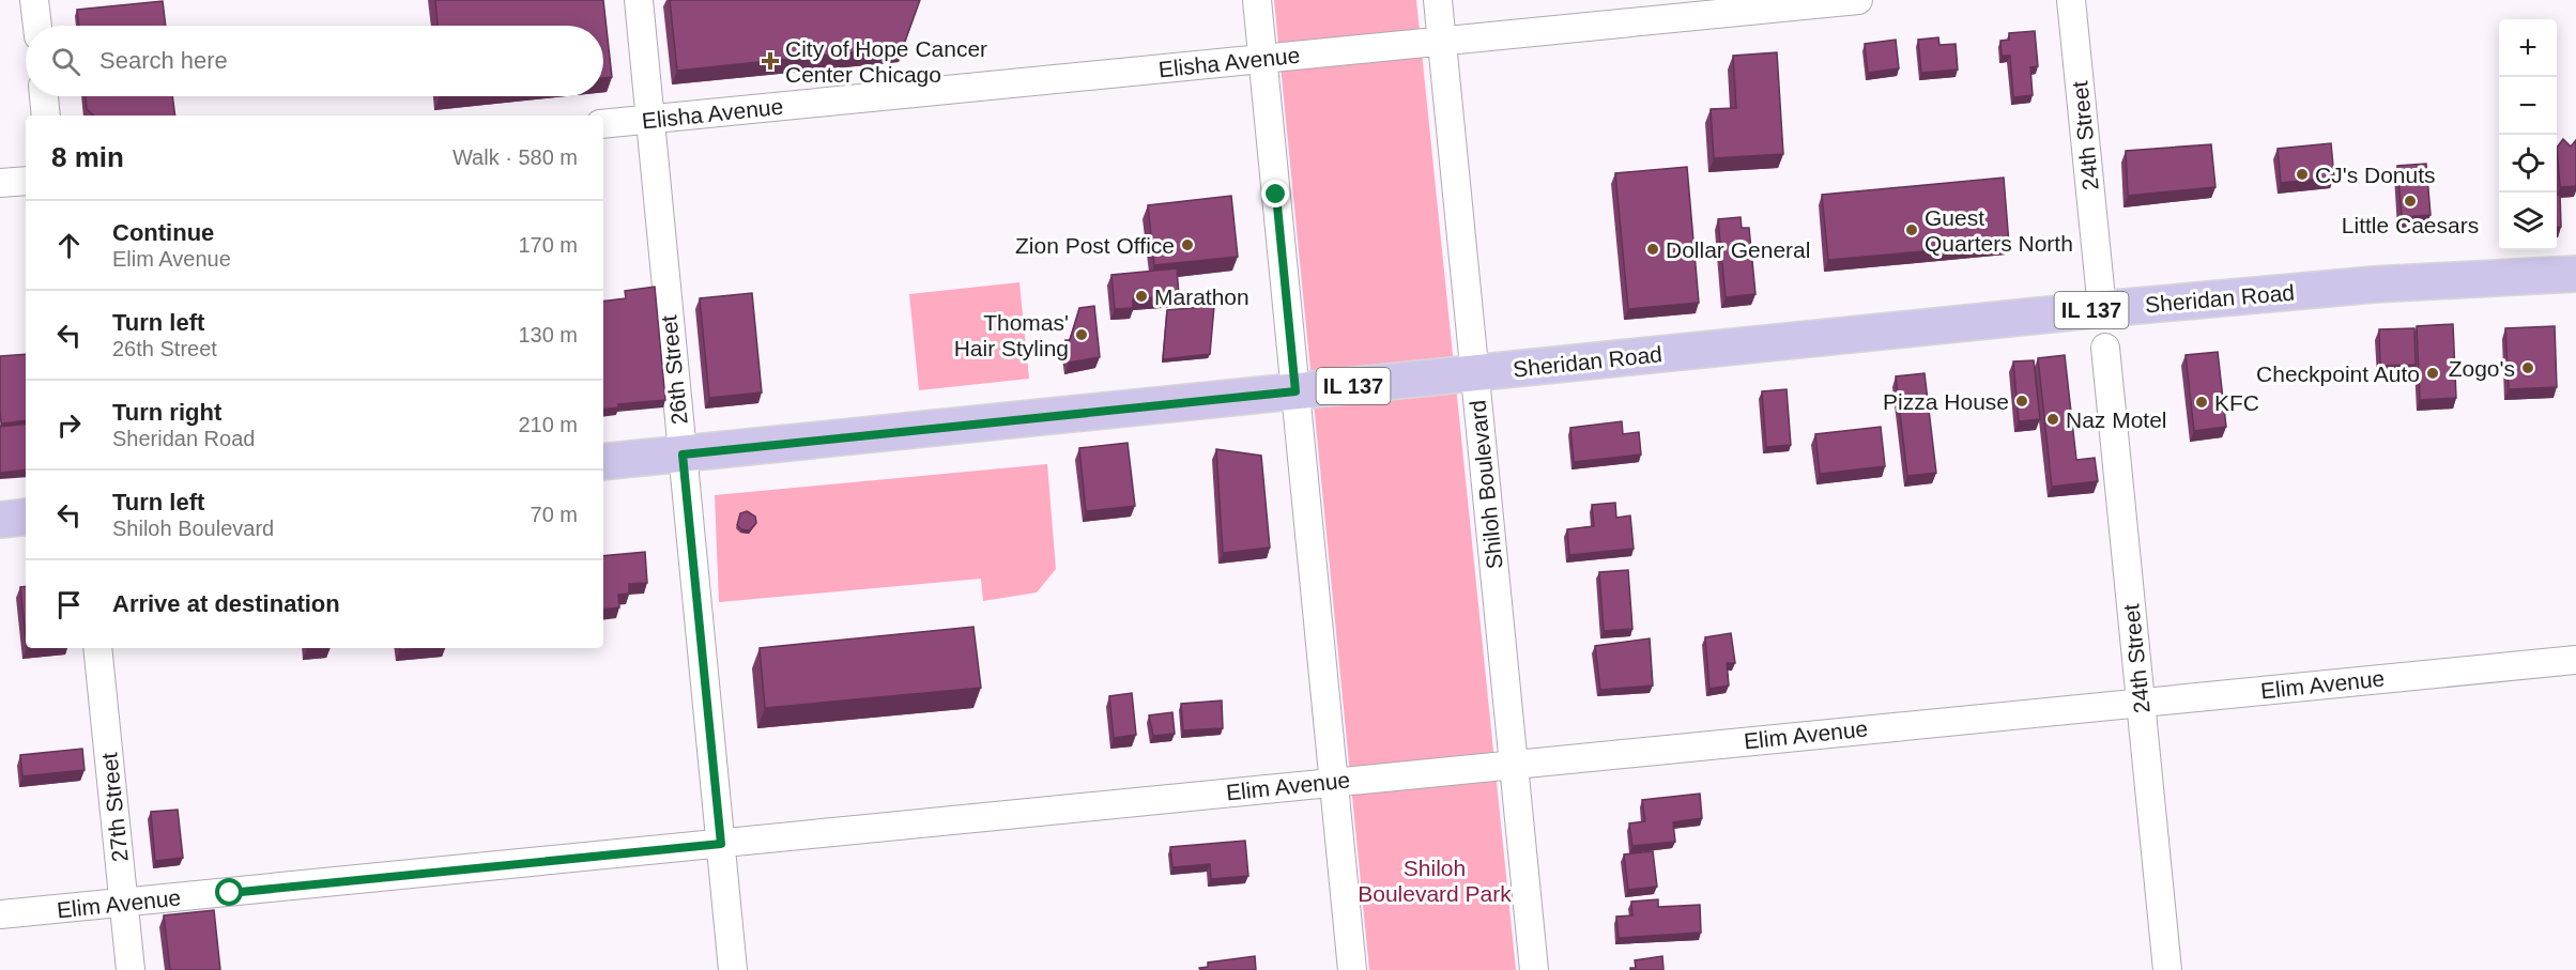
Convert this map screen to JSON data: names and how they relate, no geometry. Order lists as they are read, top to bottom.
{
  "streets": {
    "main road": ["Sheridan Road", "IL 137"],
    "street": [
      "Elisha Avenue",
      "24th Street",
      "26th Street",
      "Shiloh Boulevard",
      "Elim Avenue",
      "27th Street"
    ]
  },
  "crossings": [
    ["Elisha Avenue", "26th Street"],
    ["Elisha Avenue", "Shiloh Boulevard"],
    ["24th Street", "Sheridan Road"],
    ["24th Street", "Elim Avenue"],
    ["Sheridan Road", "26th Street"],
    ["Sheridan Road", "Shiloh Boulevard"],
    ["26th Street", "Elim Avenue"],
    ["Shiloh Boulevard", "Elim Avenue"],
    ["Elim Avenue", "27th Street"]
  ],
  "parks": ["Shiloh Boulevard Park"],
  "places": {
    "health": ["City of Hope Cancer Center Chicago"],
    "other": [
      "CJ's Donuts",
      "Little Caesars",
      "Guest Quarters North",
      "Zion Post Office",
      "Dollar General",
      "Marathon",
      "Thomas' Hair Styling",
      "Zogo's",
      "Checkpoint Auto",
      "Pizza House",
      "KFC",
      "Naz Motel"
    ]
  },
  "page": {
    "map_buttons": ["+", "−"],
    "search": "Search here",
    "heading": ["8 min", "Walk · 580 m"],
    "list": [
      ["Continue", "Elim Avenue", "170 m"],
      ["Turn left", "26th Street", "130 m"],
      ["Turn right", "Sheridan Road", "210 m"],
      ["Turn left", "Shiloh Boulevard", "70 m"],
      "Arrive at destination"
    ]
  }
}
